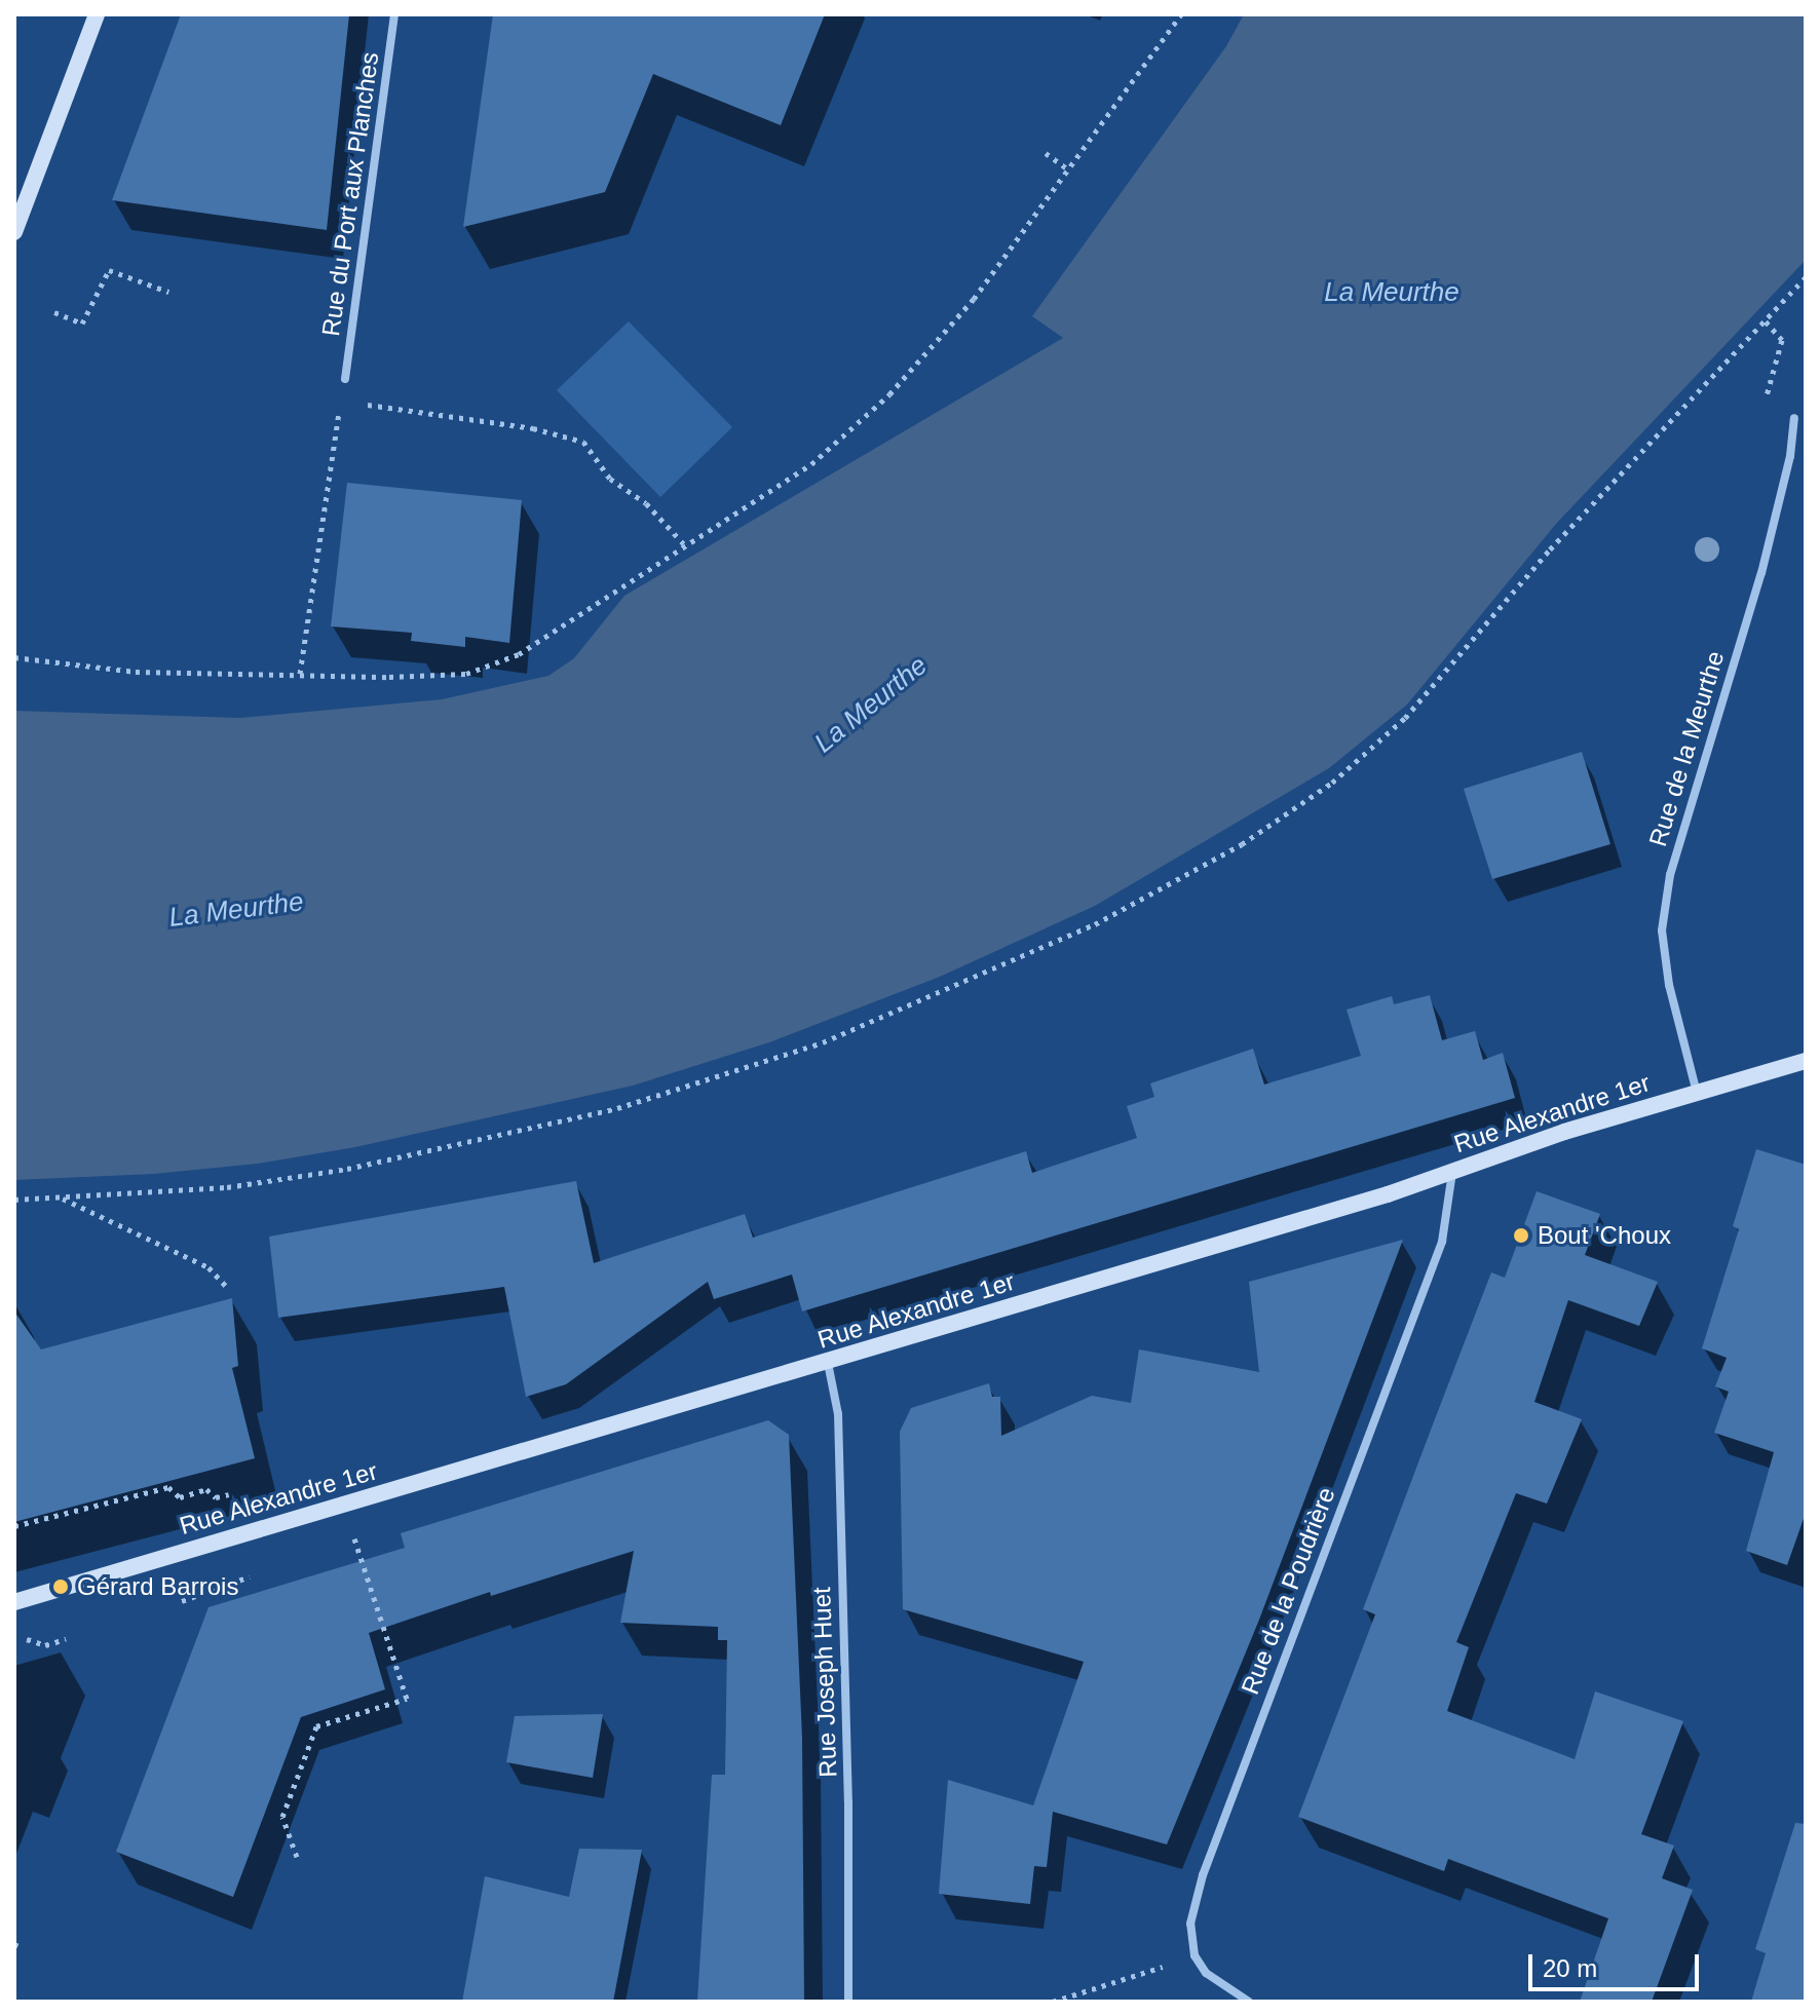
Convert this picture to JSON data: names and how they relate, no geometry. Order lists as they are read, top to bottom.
{
  "streets": {
    "main road": ["Rue Alexandre 1er"],
    "street": [
      "Rue du Port aux Planches",
      "Rue de la Meurthe",
      "Rue de la Poudrière",
      "Rue Joseph Huet"
    ]
  },
  "crossings": [
    ["Rue de la Meurthe", "Rue Alexandre 1er"],
    ["Rue Alexandre 1er", "Rue de la Poudrière"],
    ["Rue Alexandre 1er", "Rue Joseph Huet"]
  ],
  "water": ["La Meurthe"],
  "places": ["Bout 'Choux", "Gérard Barrois"],
  "scale_bar": "20 m"
}
